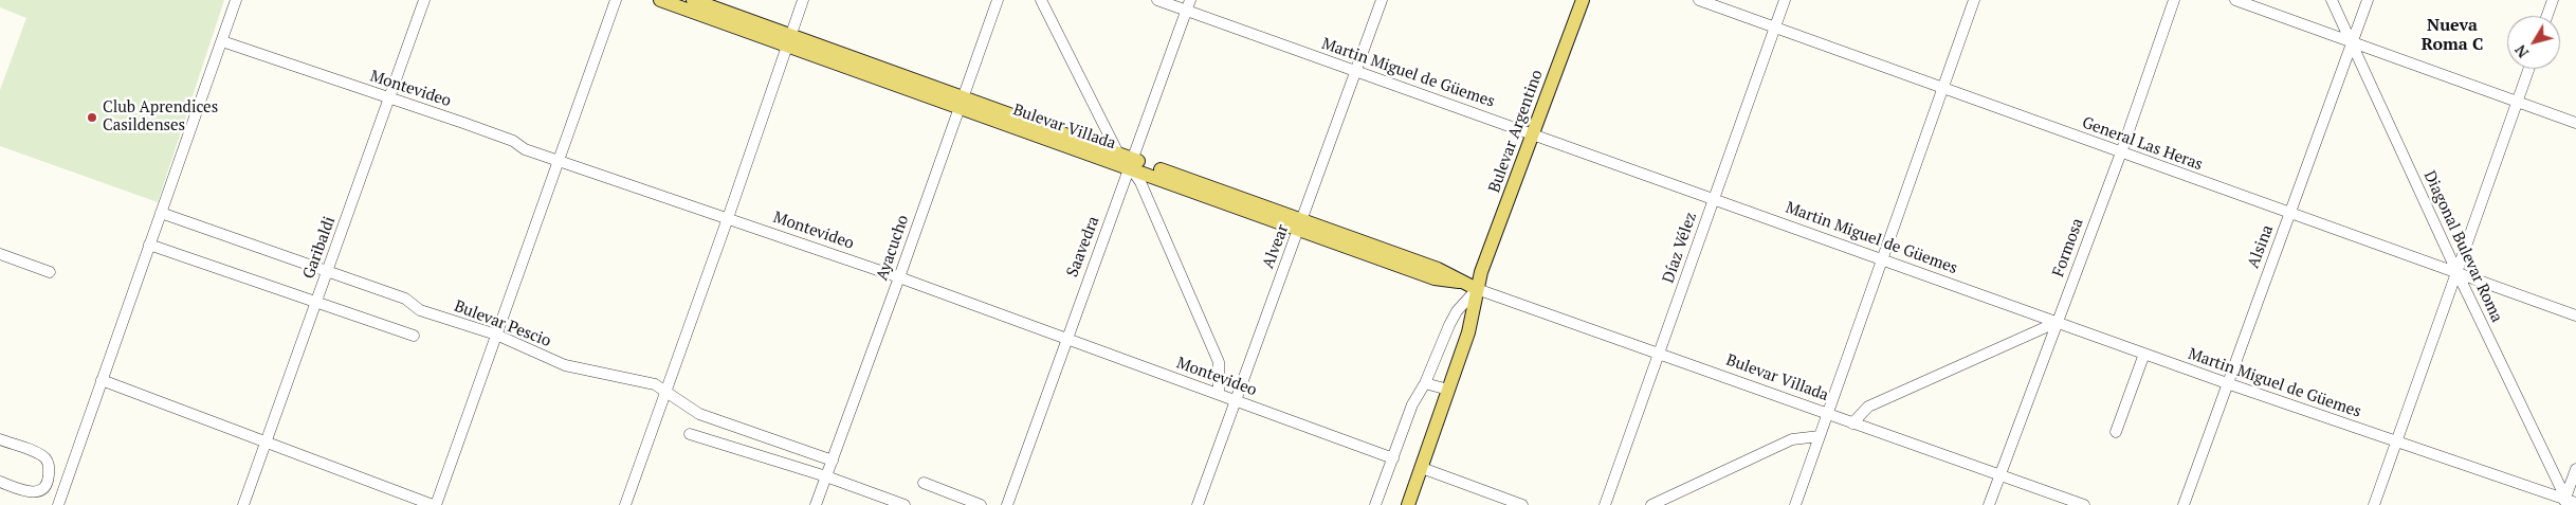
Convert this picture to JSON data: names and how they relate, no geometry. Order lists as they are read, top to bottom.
{
  "streets": {
    "main road": ["Bulevar Villada", "Bulevar Argentino"],
    "street": [
      "Martin Miguel de Güemes",
      "Montevideo",
      "General Las Heras",
      "Saavedra",
      "Alvear",
      "Alsina",
      "Diagonal Bulevar Roma",
      "Garibaldi",
      "Ayacucho",
      "Díaz Vélez",
      "Formosa",
      "Bulevar Pescio"
    ]
  },
  "crossings": [
    ["Martin Miguel de Güemes", "Bulevar Argentino"],
    ["Martin Miguel de Güemes", "Saavedra"],
    ["Martin Miguel de Güemes", "Alvear"],
    ["Martin Miguel de Güemes", "Alsina"],
    ["Martin Miguel de Güemes", "Diagonal Bulevar Roma"],
    ["Martin Miguel de Güemes", "Díaz Vélez"],
    ["Martin Miguel de Güemes", "Formosa"],
    ["Montevideo", "Saavedra"],
    ["Montevideo", "Alvear"],
    ["Montevideo", "Garibaldi"],
    ["Montevideo", "Ayacucho"],
    ["Bulevar Villada", "Bulevar Argentino"],
    ["Bulevar Villada", "Saavedra"],
    ["Bulevar Villada", "Alvear"],
    ["Bulevar Villada", "Ayacucho"],
    ["Bulevar Villada", "Díaz Vélez"],
    ["Bulevar Villada", "Formosa"],
    ["General Las Heras", "Alsina"],
    ["General Las Heras", "Diagonal Bulevar Roma"],
    ["General Las Heras", "Díaz Vélez"],
    ["General Las Heras", "Formosa"],
    ["Alsina", "Diagonal Bulevar Roma"],
    ["Garibaldi", "Bulevar Pescio"],
    ["Ayacucho", "Bulevar Pescio"]
  ],
  "districts": ["Nueva Roma C"],
  "places": ["Club Aprendices Casildenses"],
  "north": "bottom left"
}
